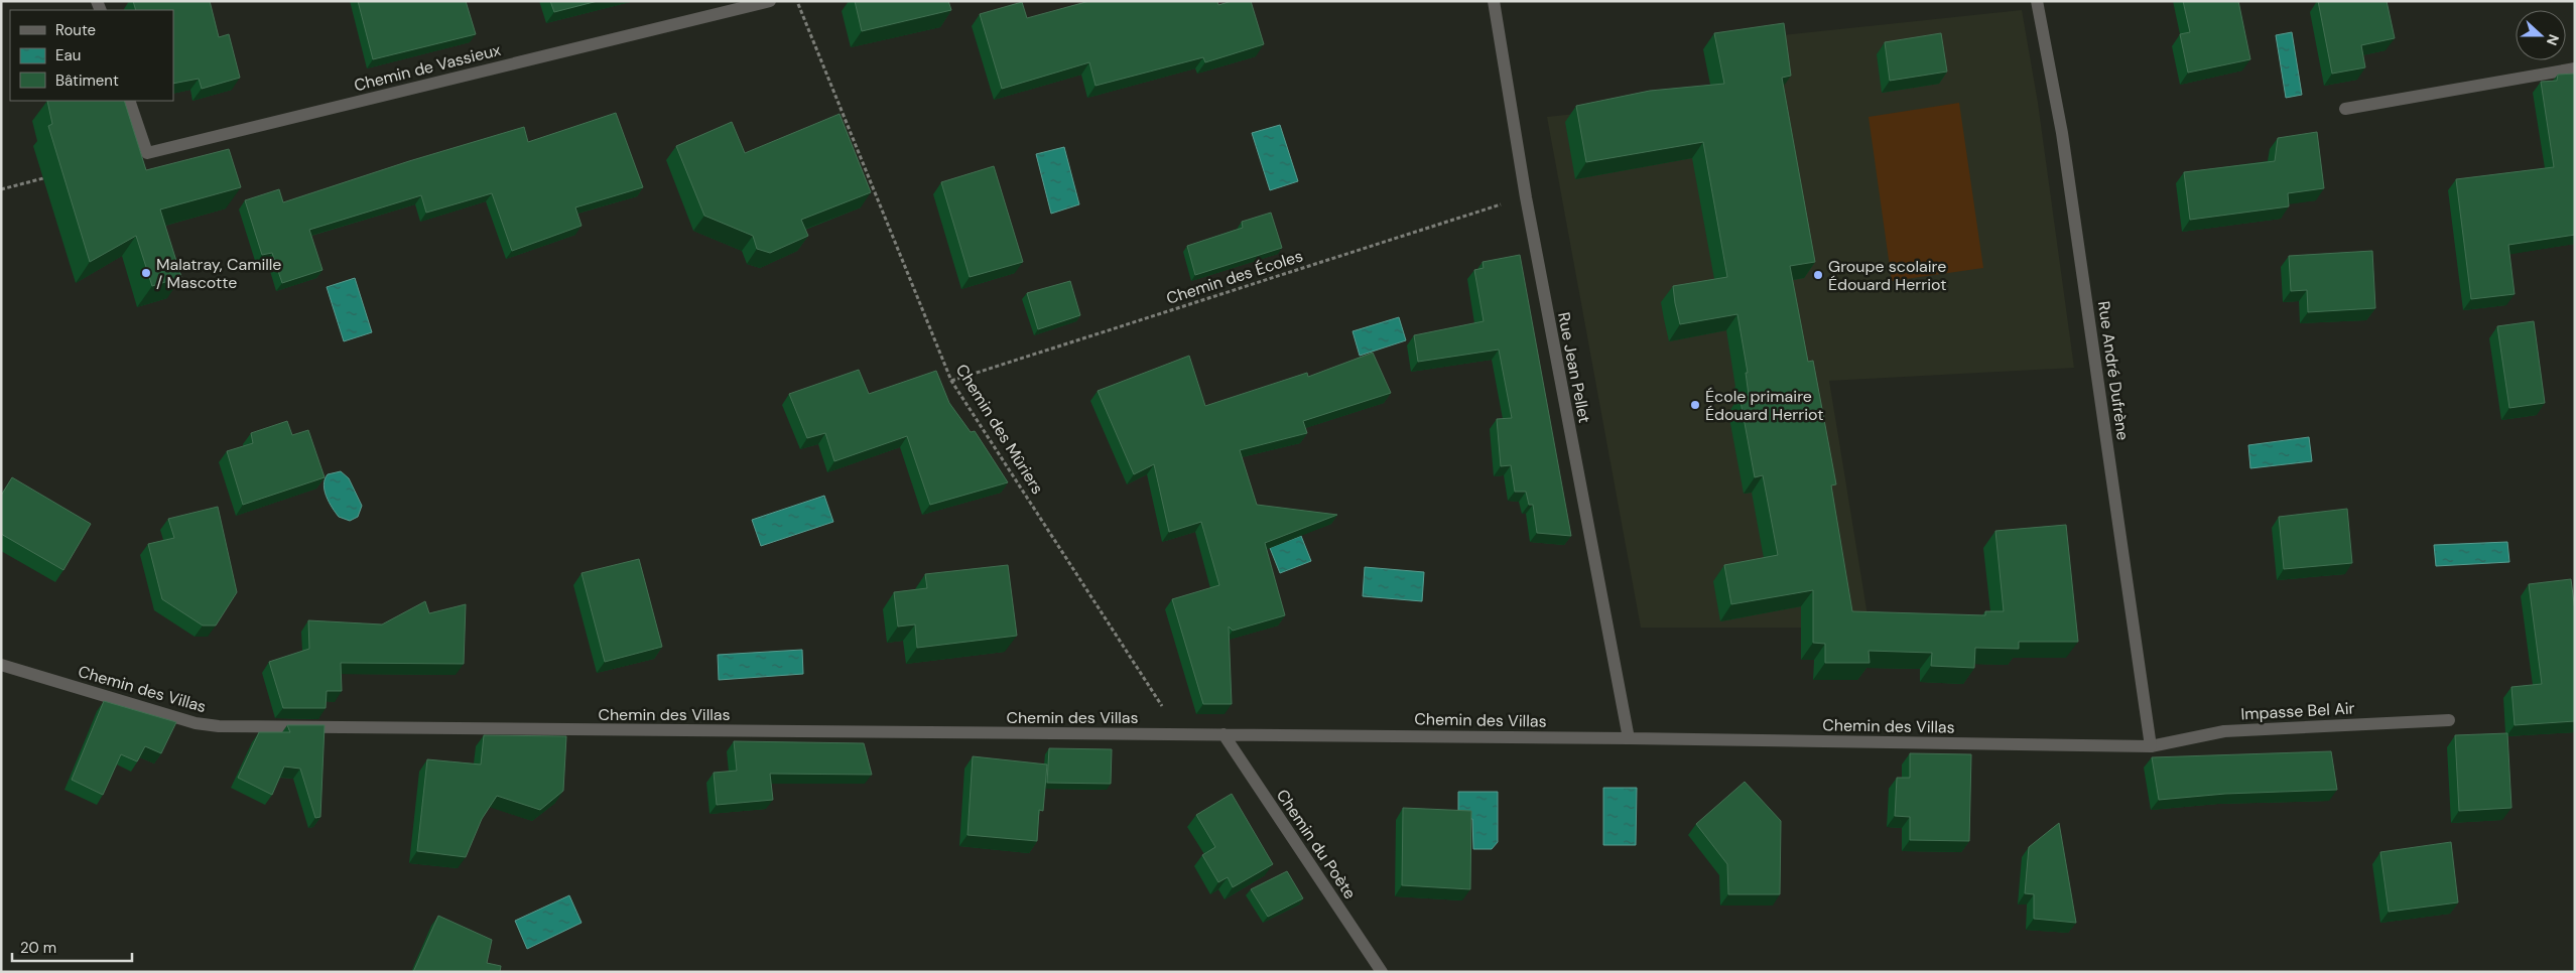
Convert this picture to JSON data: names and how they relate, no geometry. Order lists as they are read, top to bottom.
{
  "streets": {
    "street": [
      "Chemin de Vassieux",
      "Rue Jean Pellet",
      "Rue André Dufrène",
      "Chemin des Villas",
      "Impasse Bel Air",
      "Chemin du Poète"
    ],
    "path": ["Chemin des Écoles", "Chemin des Mûriers"]
  },
  "crossings": [
    ["Chemin des Écoles", "Rue Jean Pellet"],
    ["Chemin des Écoles", "Chemin des Mûriers"],
    ["Rue Jean Pellet", "Chemin des Villas"],
    ["Rue André Dufrène", "Chemin des Villas"],
    ["Rue André Dufrène", "Impasse Bel Air"],
    ["Chemin des Mûriers", "Chemin des Villas"],
    ["Chemin des Villas", "Impasse Bel Air"],
    ["Chemin des Villas", "Chemin du Poète"]
  ],
  "places": ["Malatray, Camille / Mascotte", "Groupe scolaire Édouard Herriot", "École primaire Édouard Herriot"],
  "legend": ["Route", "Eau", "Bâtiment"],
  "scale_bar": "20 m",
  "north": "right"
}
